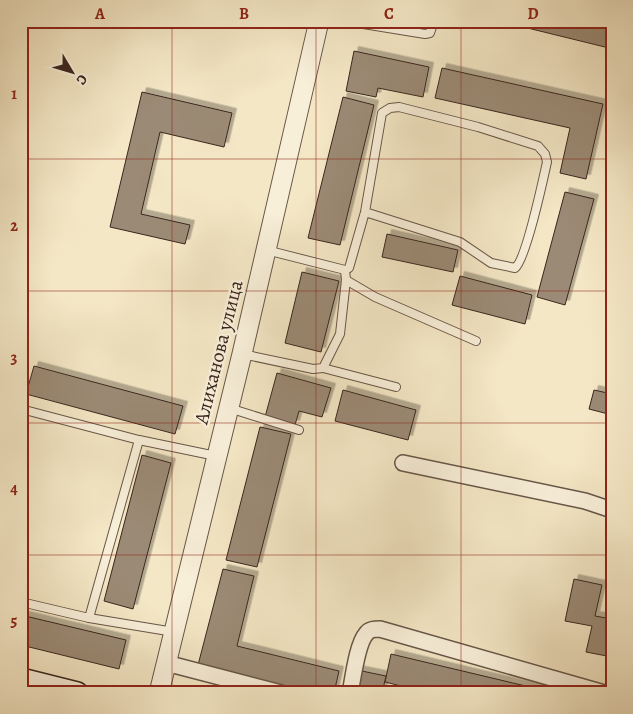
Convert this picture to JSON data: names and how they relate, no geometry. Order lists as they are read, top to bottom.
{
  "streets": {
    "street": ["Алиханова улица"]
  },
  "north": "bottom right",
  "grid": {
    "columns": [
      "A",
      "B",
      "C",
      "D"
    ],
    "rows": [
      "1",
      "2",
      "3",
      "4",
      "5"
    ]
  }
}
